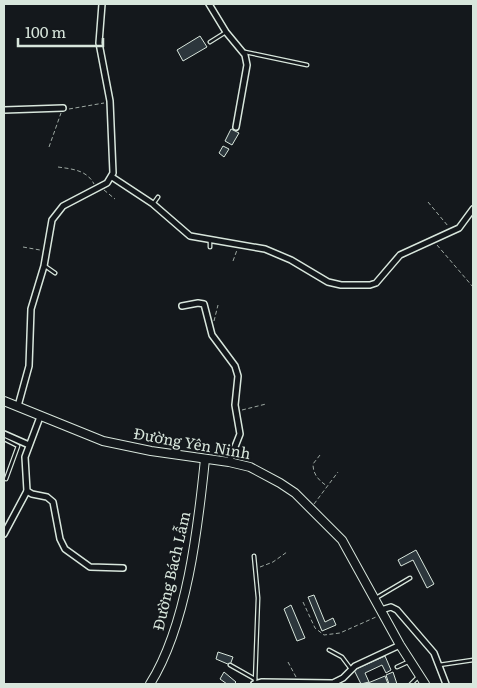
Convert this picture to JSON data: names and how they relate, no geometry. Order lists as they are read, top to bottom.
{
  "streets": {
    "main road": ["Đường Yên Ninh", "Đường Bách Lẫm"]
  },
  "crossings": [
    ["Đường Yên Ninh", "Đường Bách Lẫm"]
  ],
  "scale_bar": "100 m"
}
